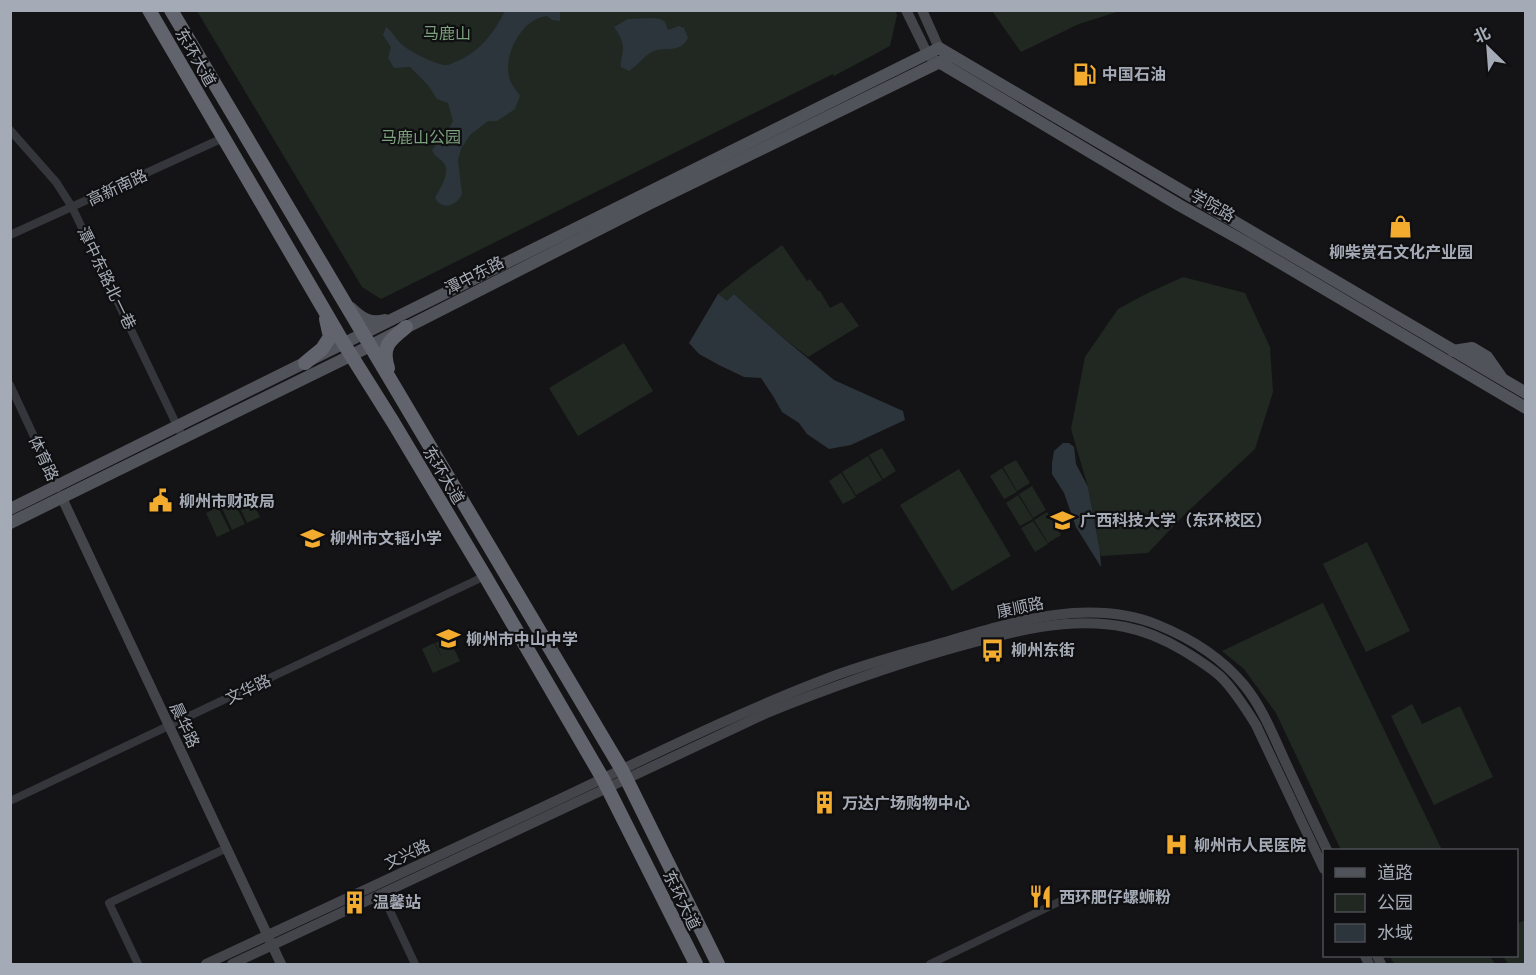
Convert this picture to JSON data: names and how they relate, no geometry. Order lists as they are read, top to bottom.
{
  "streets": {
    "highway": ["东环大道"],
    "main road": [
      "学院路",
      "潭中东路",
      "康顺路",
      "晨华路",
      "文兴路"
    ],
    "street": [
      "高新南路",
      "潭中东路北一巷",
      "体育路",
      "文华路"
    ]
  },
  "crossings": [
    ["东环大道", "高新南路"],
    ["东环大道", "潭中东路"],
    ["东环大道", "康顺路"],
    ["东环大道", "文华路"],
    ["东环大道", "文兴路"],
    ["高新南路", "潭中东路北一巷"],
    ["学院路", "潭中东路"],
    ["潭中东路", "潭中东路北一巷"],
    ["潭中东路", "体育路"],
    ["潭中东路", "晨华路"],
    ["体育路", "晨华路"],
    ["康顺路", "文兴路"],
    ["文华路", "晨华路"],
    ["晨华路", "文兴路"]
  ],
  "parks": ["马鹿山", "马鹿山公园"],
  "places": {
    "fuel station": ["中国石油"],
    "shop": ["柳柴赏石文化产业园"],
    "public building": ["柳州市财政局"],
    "school or university": ["广西科技大学（东环校区）", "柳州市文韬小学", "柳州市中山中学"],
    "bus stop": ["柳州东街"],
    "building": ["万达广场购物中心", "温馨站"],
    "hospital": ["柳州市人民医院"],
    "restaurant": ["西环肥仔螺蛳粉"]
  },
  "legend": ["道路", "公园", "水域"],
  "north": "top left"
}
